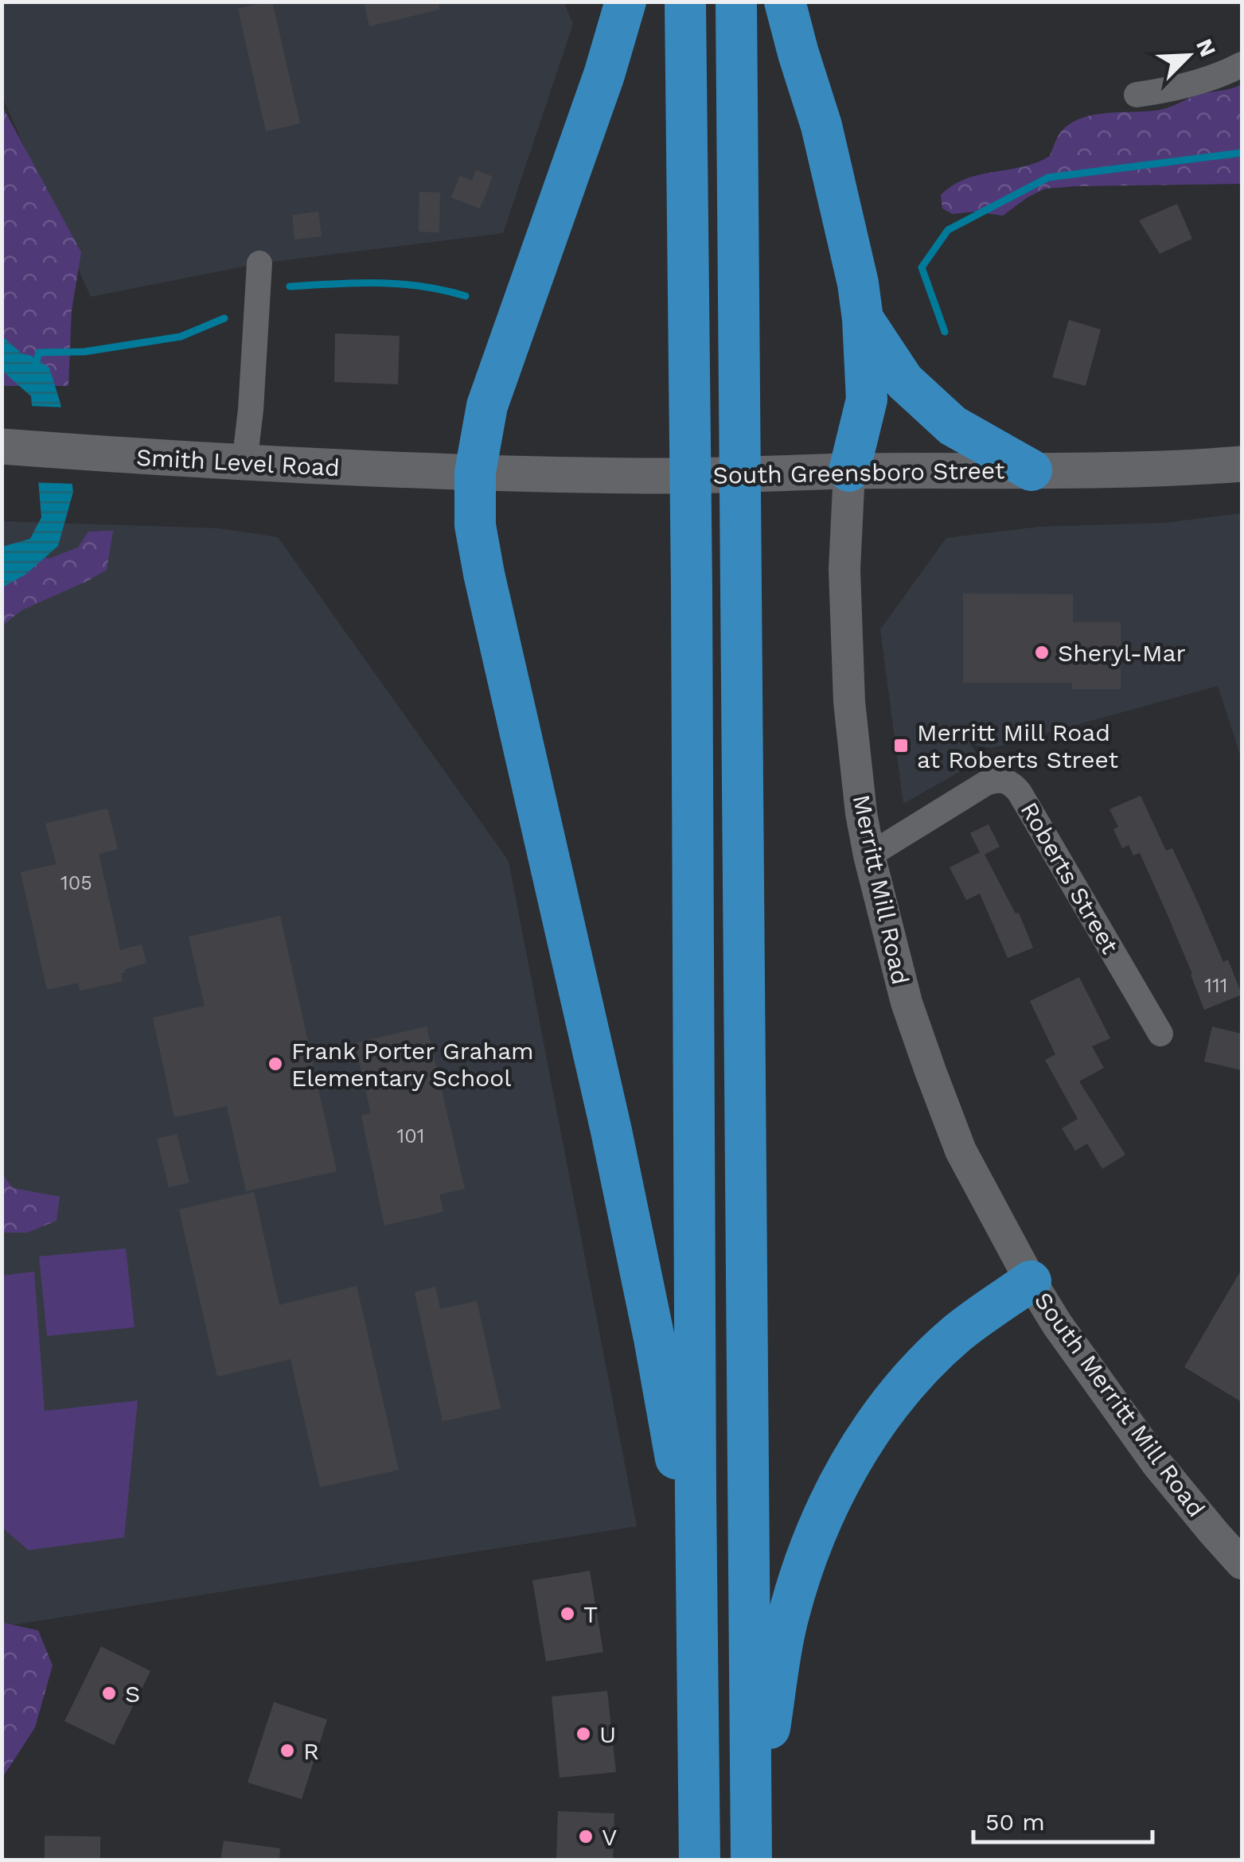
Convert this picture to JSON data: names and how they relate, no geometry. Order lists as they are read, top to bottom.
{
  "streets": {
    "main road": ["Smith Level Road", "South Greensboro Street"],
    "street": ["Roberts Street", "Merritt Mill Road", "South Merritt Mill Road"]
  },
  "crossings": [
    ["Smith Level Road", "South Greensboro Street"],
    ["South Greensboro Street", "Merritt Mill Road"],
    ["Roberts Street", "Merritt Mill Road"],
    ["Merritt Mill Road", "South Merritt Mill Road"]
  ],
  "places": {
    "other": [
      "Sheryl-Mar",
      "Frank Porter Graham Elementary School",
      "T",
      "S",
      "U",
      "R",
      "V"
    ],
    "transit": ["Merritt Mill Road at Roberts Street"]
  },
  "house_numbers": ["105", "111", "101"],
  "scale_bar": "50 m",
  "north": "top right"
}
